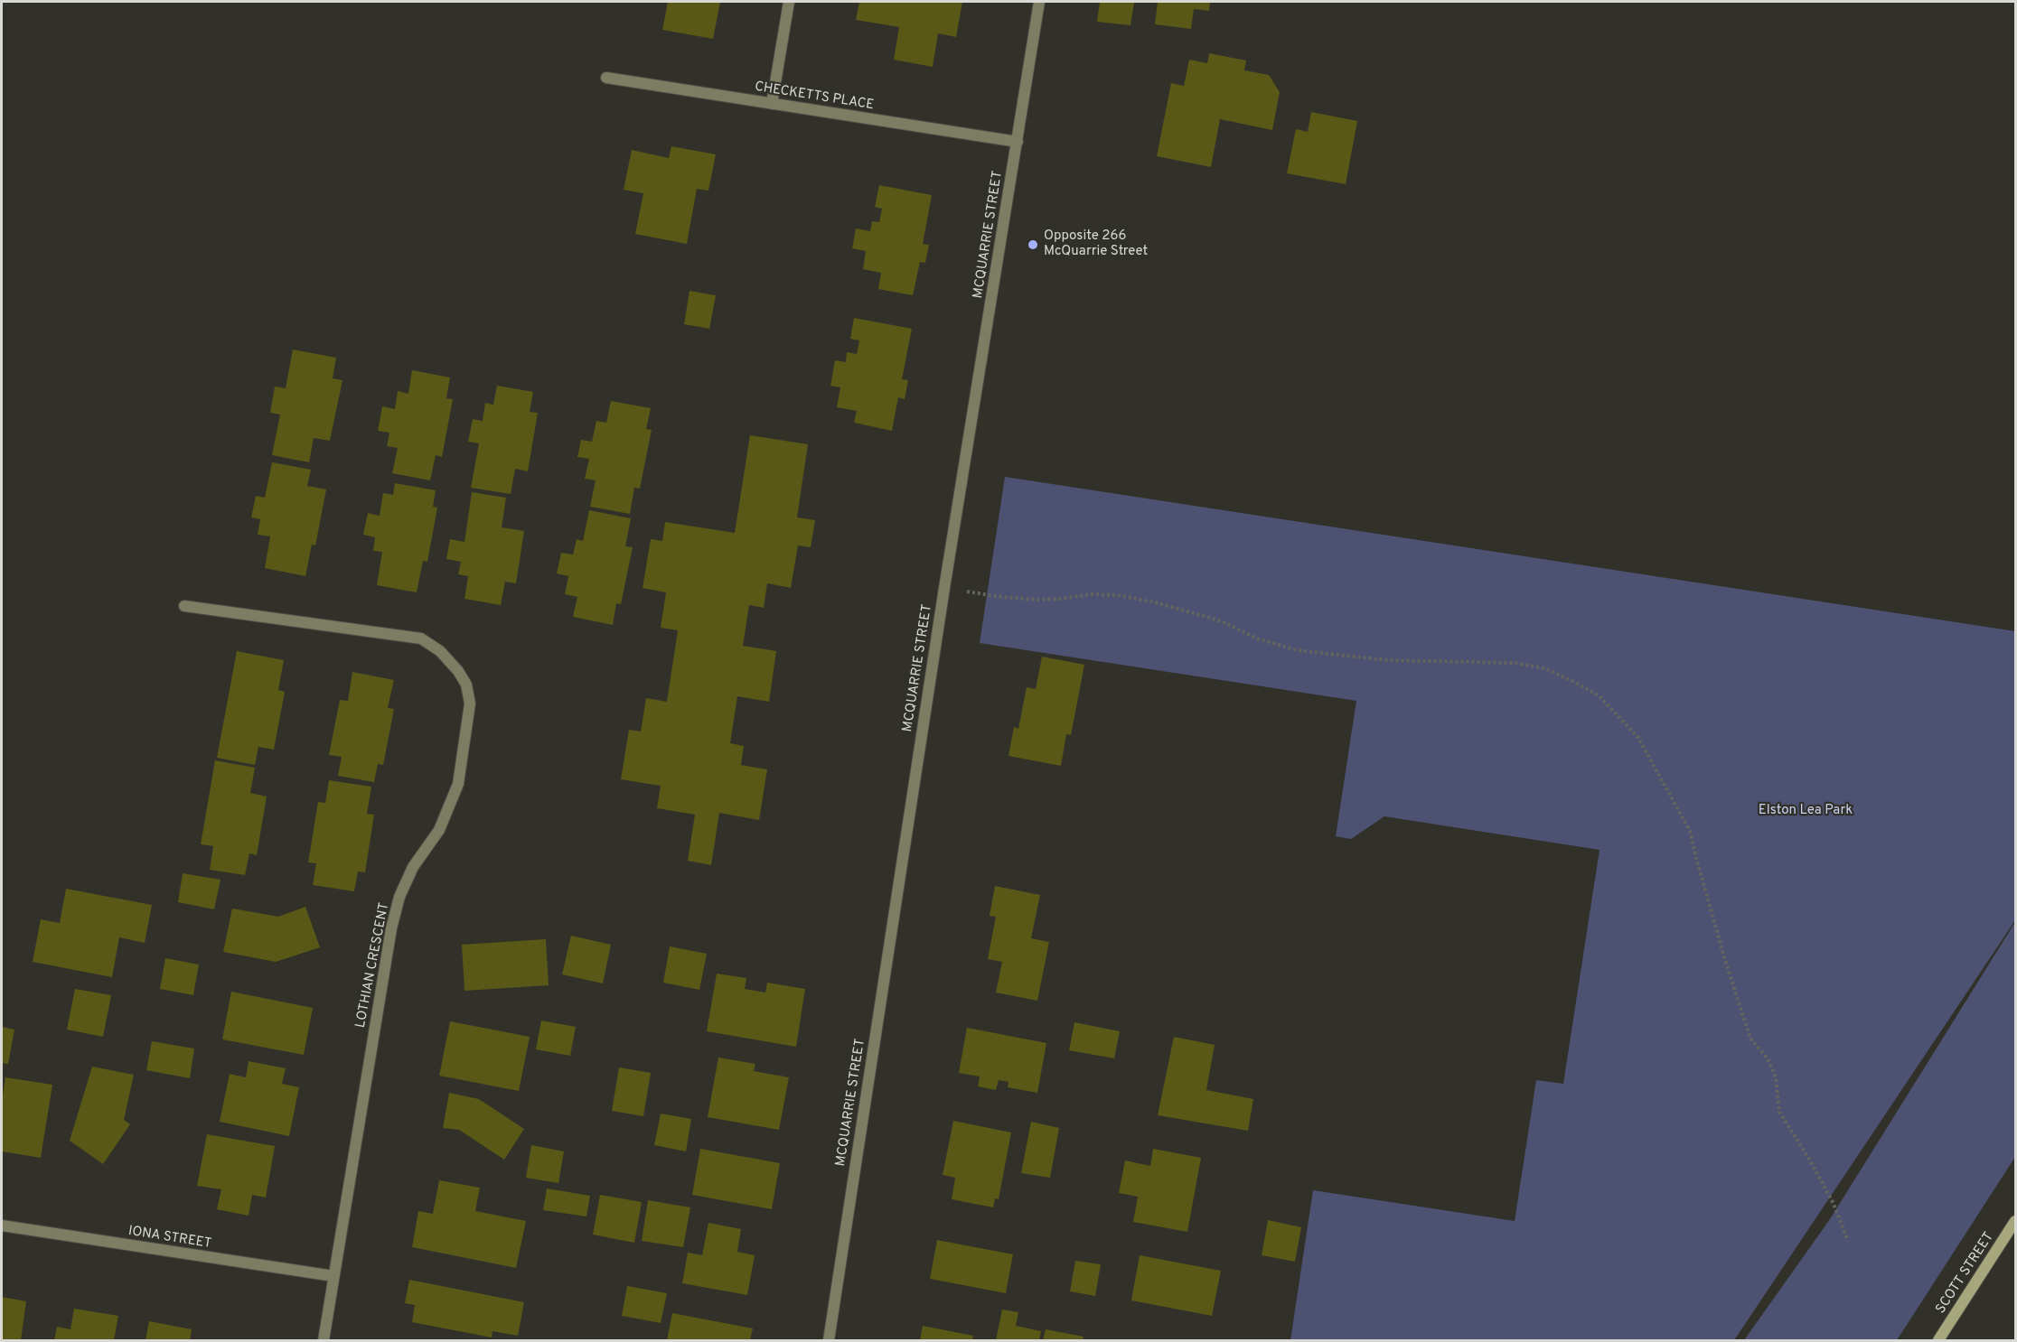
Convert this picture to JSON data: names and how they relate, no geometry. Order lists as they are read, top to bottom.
{
  "streets": {
    "main road": ["SCOTT STREET"],
    "street": [
      "CHECKETTS PLACE",
      "MCQUARRIE STREET",
      "LOTHIAN CRESCENT",
      "IONA STREET"
    ]
  },
  "crossings": [
    ["CHECKETTS PLACE", "MCQUARRIE STREET"],
    ["LOTHIAN CRESCENT", "IONA STREET"]
  ],
  "parks": ["Elston Lea Park"],
  "places": ["Opposite 266 McQuarrie Street"]
}
